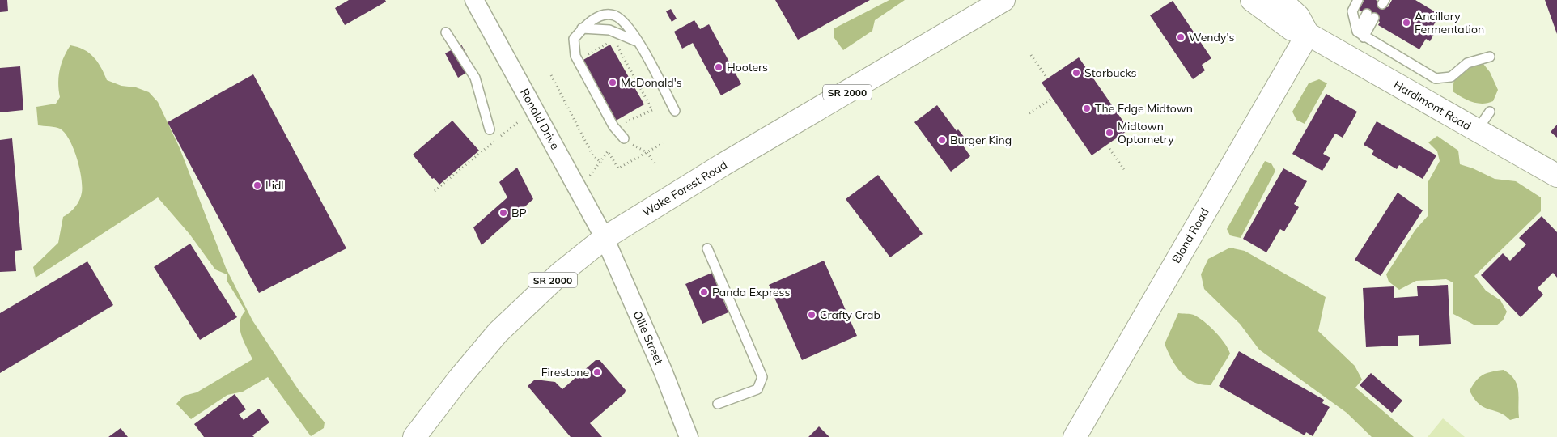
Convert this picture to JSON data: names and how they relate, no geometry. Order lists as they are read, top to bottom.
{
  "streets": {
    "street": [
      "SR 2000",
      "Hardimont Road",
      "Ronald Drive",
      "Wake Forest Road",
      "Bland Road",
      "Ollie Street"
    ]
  },
  "crossings": [
    ["Hardimont Road", "Bland Road"],
    ["Ronald Drive", "Wake Forest Road"],
    ["Ronald Drive", "Ollie Street"],
    ["Wake Forest Road", "Ollie Street"]
  ],
  "places": [
    "Ancillary Fermentation",
    "Wendy's",
    "Hooters",
    "Starbucks",
    "McDonald's",
    "The Edge Midtown",
    "Midtown Optometry",
    "Burger King",
    "Lidl",
    "BP",
    "Panda Express",
    "Crafty Crab",
    "Firestone"
  ]
}
